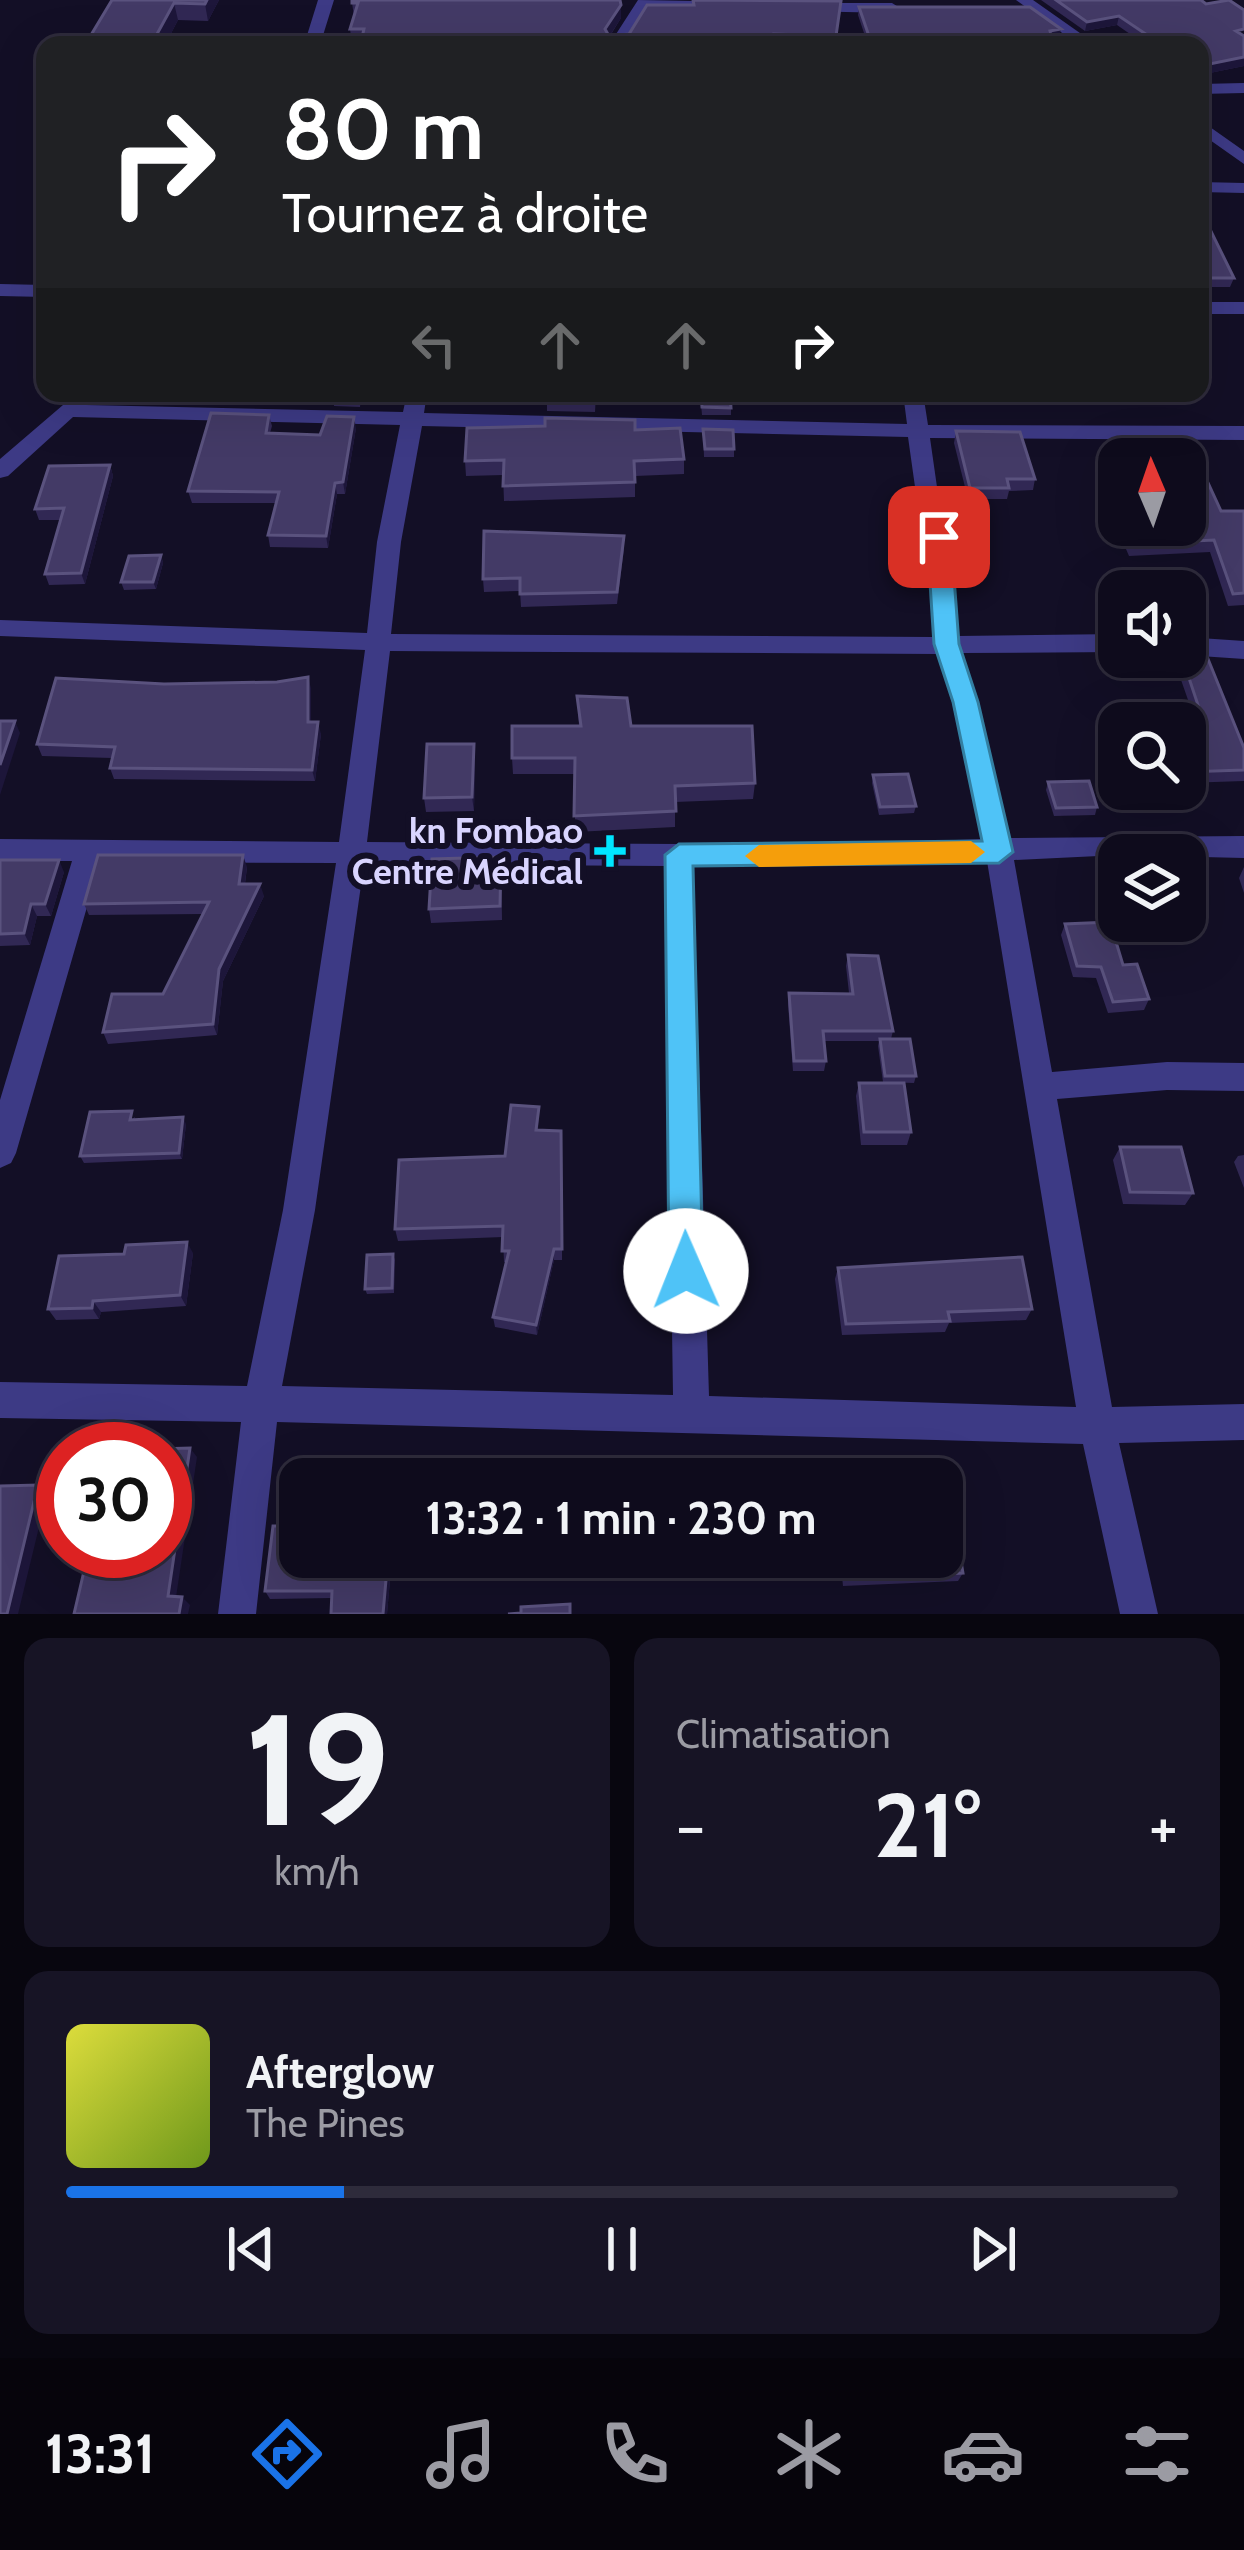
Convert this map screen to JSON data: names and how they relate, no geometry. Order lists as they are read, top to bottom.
{
  "places": {
    "health": ["kn Fombao Centre Médical"]
  },
  "north": "top",
  "page": {
    "turn": ["80 m", "Tournez à droite"],
    "limit": "30",
    "trip": "13:32 · 1 min · 230 m",
    "tile": [
      ["19", "km/h"],
      "Climatisation"
    ],
    "heat": ["−", "21°", "+"],
    "song": ["Afterglow", "The Pines"],
    "tabs": "13:31"
  }
}
